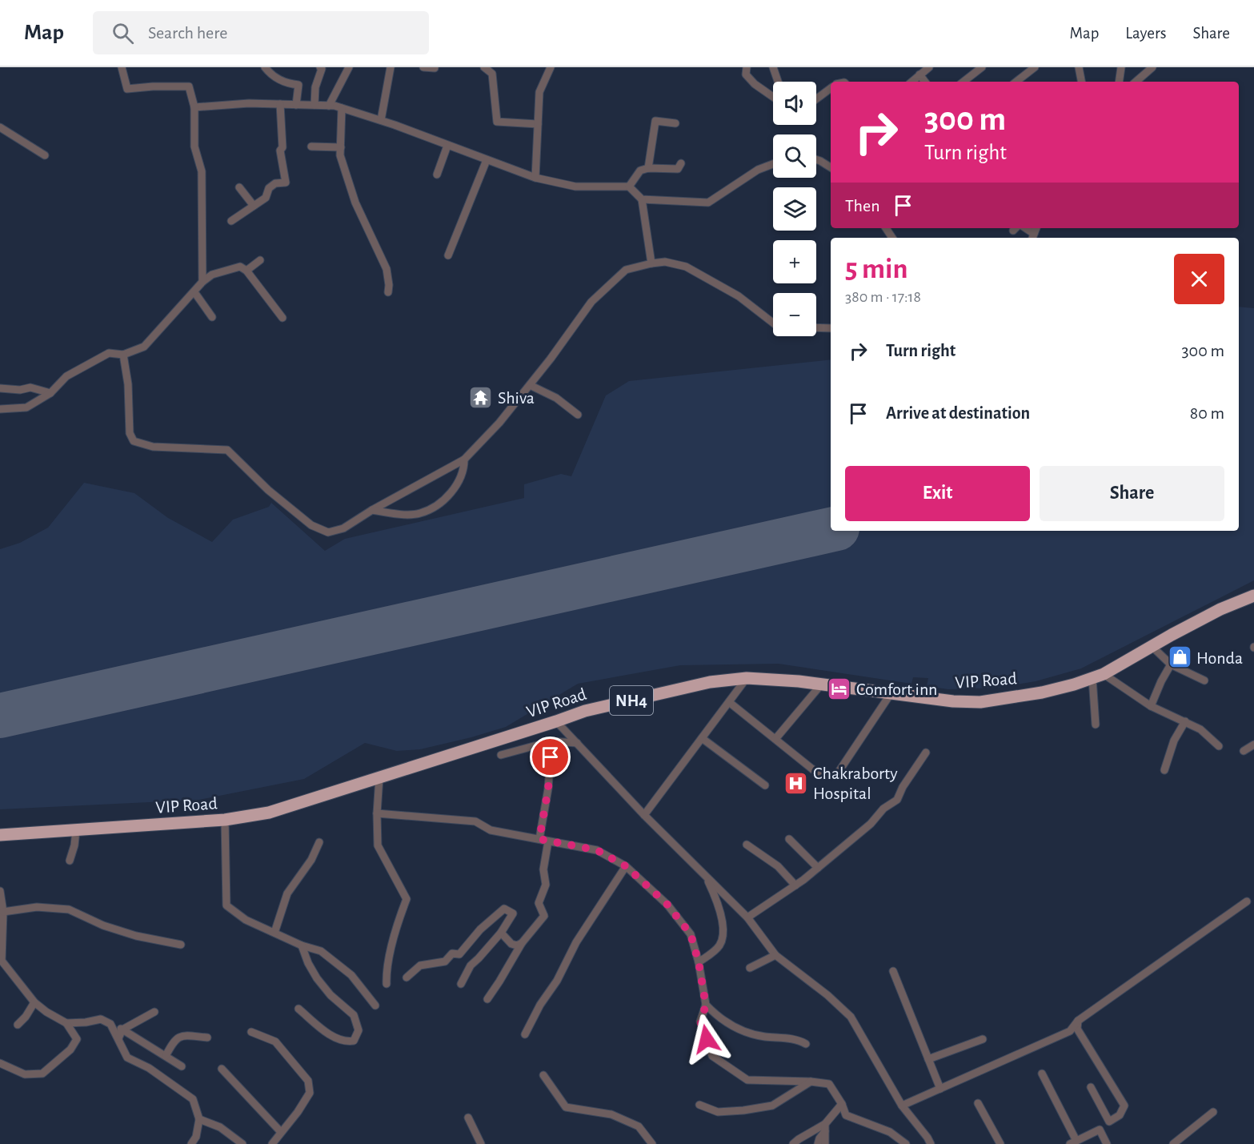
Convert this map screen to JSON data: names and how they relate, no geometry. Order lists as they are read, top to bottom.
{
  "streets": {
    "highway": ["VIP Road", "NH4"]
  },
  "places": {
    "temple": ["Shiva"],
    "shop": ["Honda"],
    "hotel": ["Comfort inn"],
    "hospital": ["Chakraborty Hospital"]
  },
  "page": {
    "header": "Map",
    "search": "Search here",
    "nav": ["Map", "Layers", "Share"],
    "map_buttons": ["+", "−"],
    "turn": ["300 m", "Turn right"],
    "then": "Then",
    "heading": ["5 min", "380 m · 17:18"],
    "list": [
      {
        "name": "Turn right",
        "value": "300 m"
      },
      {
        "name": "Arrive at destination",
        "value": "80 m"
      }
    ],
    "buttons": ["Exit", "Share"]
  }
}
